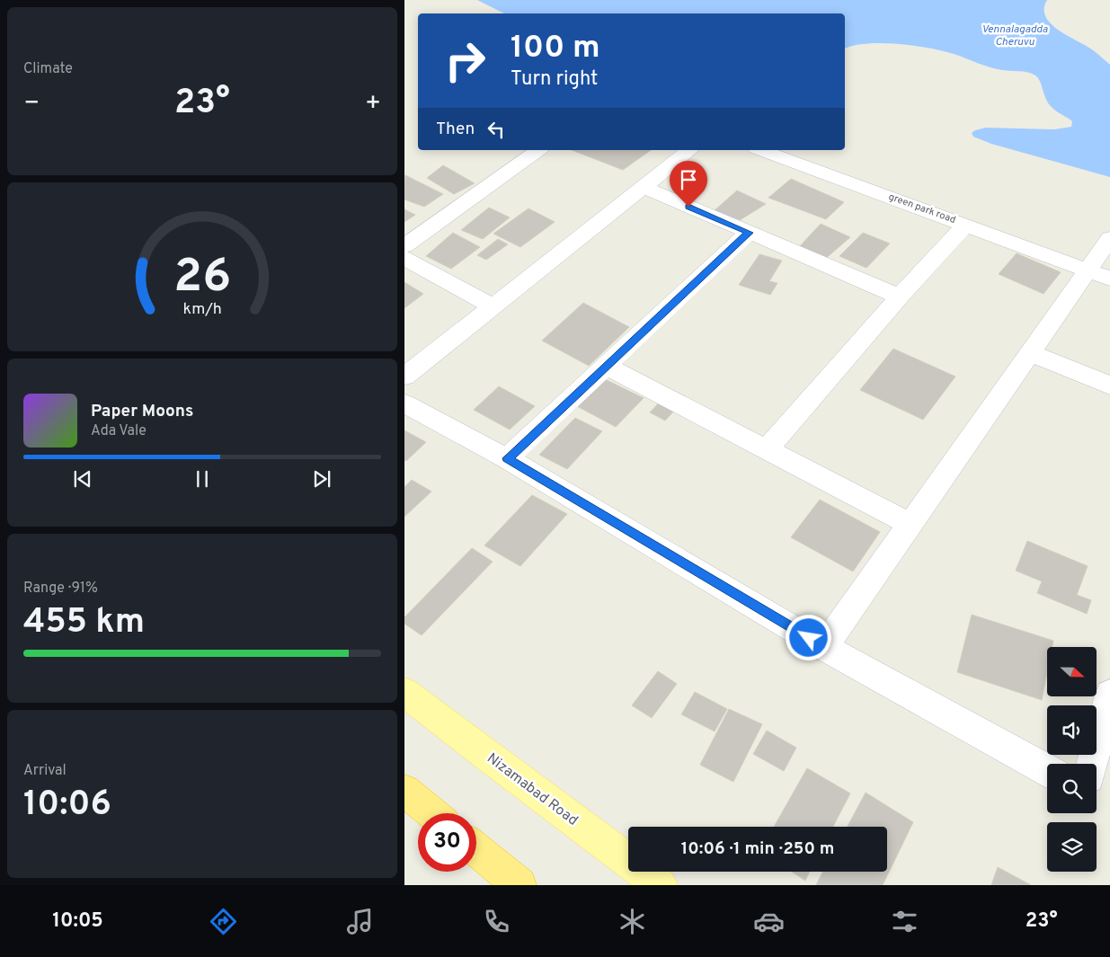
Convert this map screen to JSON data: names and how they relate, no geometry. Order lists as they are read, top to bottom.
{
  "streets": {
    "main road": ["Nizamabad Road"],
    "street": ["green park road"]
  },
  "water": ["Vennalagadda Cheruvu"],
  "north": "right",
  "page": {
    "tile": [
      "Climate",
      ["Range · 91%", "455 km"],
      ["Arrival", "10:06"]
    ],
    "turn": ["100 m", "Turn right"],
    "heat": ["−", "23°", "+"],
    "then": "Then",
    "song": ["Paper Moons", "Ada Vale"],
    "limit": "30",
    "trip": "10:06 · 1 min · 250 m",
    "tabs": ["10:05", "23°"],
    "gauge": ["26", "km/h"]
  }
}
